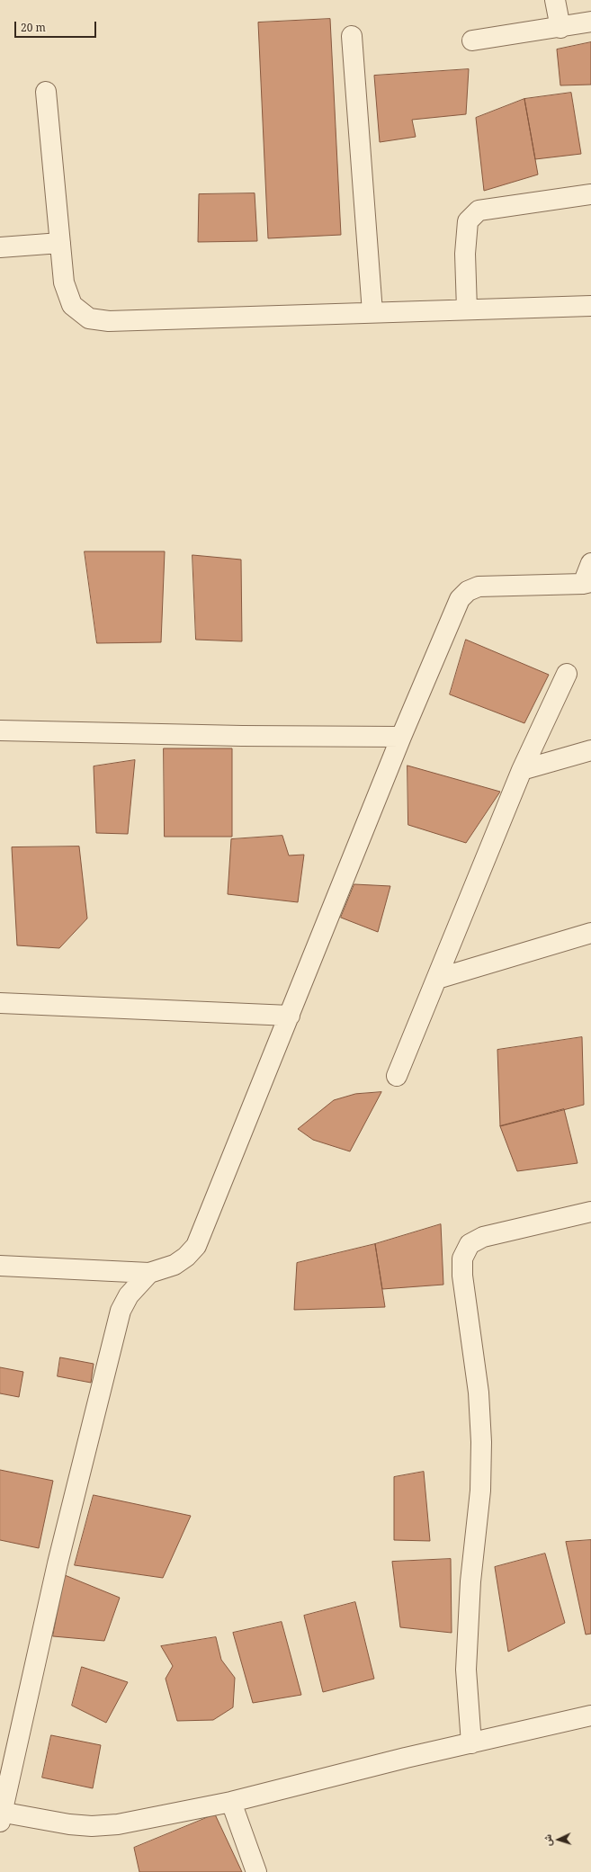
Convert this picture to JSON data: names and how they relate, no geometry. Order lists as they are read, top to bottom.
{
  "scale_bar": "20 m",
  "north": "left"
}
